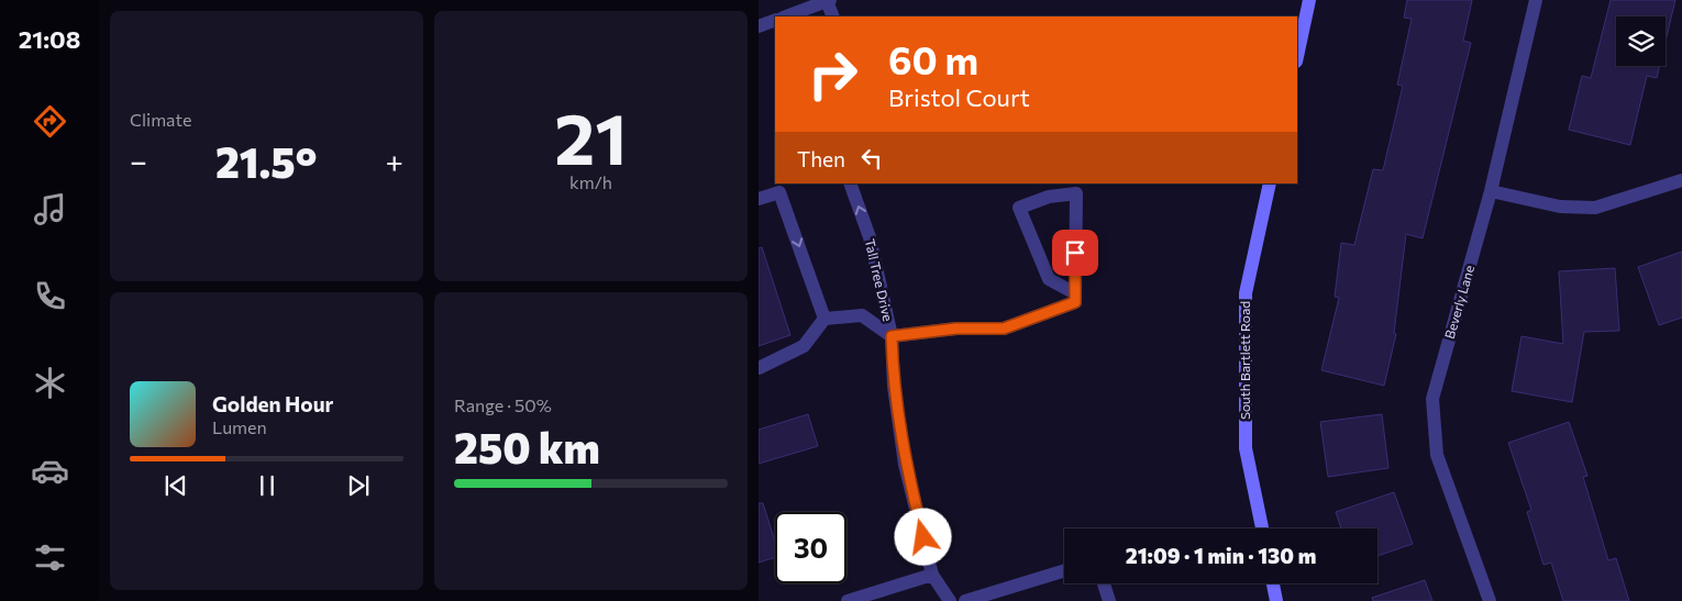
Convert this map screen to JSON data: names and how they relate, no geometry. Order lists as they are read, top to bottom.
{
  "streets": {
    "main road": ["South Bartlett Road"],
    "street": ["Tall Tree Drive", "Beverly Lane"]
  },
  "page": {
    "tabs": "21:08",
    "tile": [
      "Climate",
      ["21", "km/h"],
      ["Range · 50%", "250 km"]
    ],
    "turn": ["60 m", "Bristol Court"],
    "then": "Then",
    "heat": ["−", "21.5°", "+"],
    "song": ["Golden Hour", "Lumen"],
    "limit": "30",
    "trip": "21:09 · 1 min · 130 m"
  }
}
